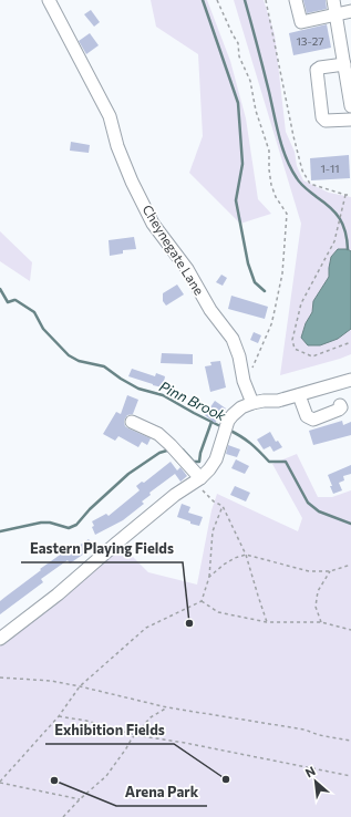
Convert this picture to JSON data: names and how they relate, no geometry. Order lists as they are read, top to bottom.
{
  "streets": {
    "street": ["Cheynegate Lane"]
  },
  "water": ["Pinn Brook"],
  "places": ["Eastern Playing Fields", "Exhibition Fields", "Arena Park"],
  "house_numbers": ["13-27", "1-11"],
  "north": "top left"
}
